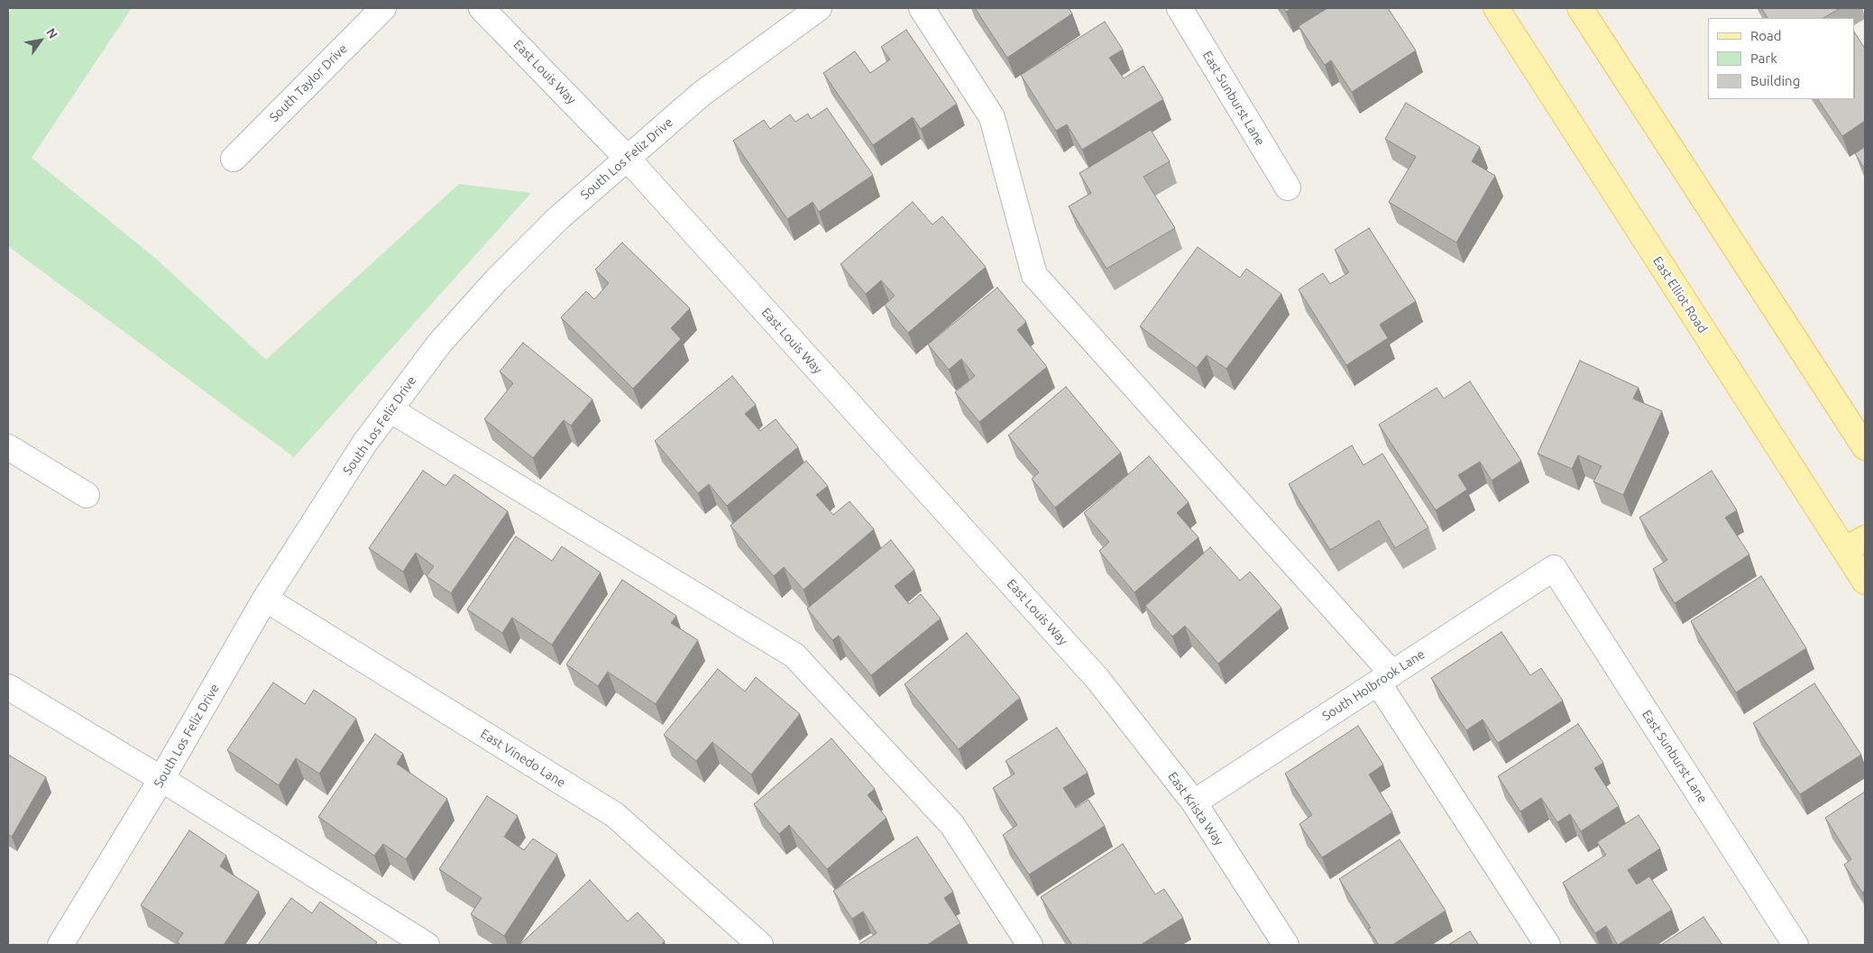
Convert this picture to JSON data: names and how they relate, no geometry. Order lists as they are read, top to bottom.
{
  "streets": {
    "main road": ["East Elliot Road"],
    "street": [
      "East Louis Way",
      "South Taylor Drive",
      "East Sunburst Lane",
      "South Los Feliz Drive",
      "South Holbrook Lane",
      "East Vinedo Lane",
      "East Krista Way"
    ]
  },
  "crossings": [
    ["East Louis Way", "South Los Feliz Drive"],
    ["East Louis Way", "East Krista Way"],
    ["East Sunburst Lane", "South Holbrook Lane"],
    ["South Los Feliz Drive", "East Vinedo Lane"],
    ["South Holbrook Lane", "East Krista Way"]
  ],
  "legend": ["Road", "Park", "Building"],
  "north": "top right"
}
